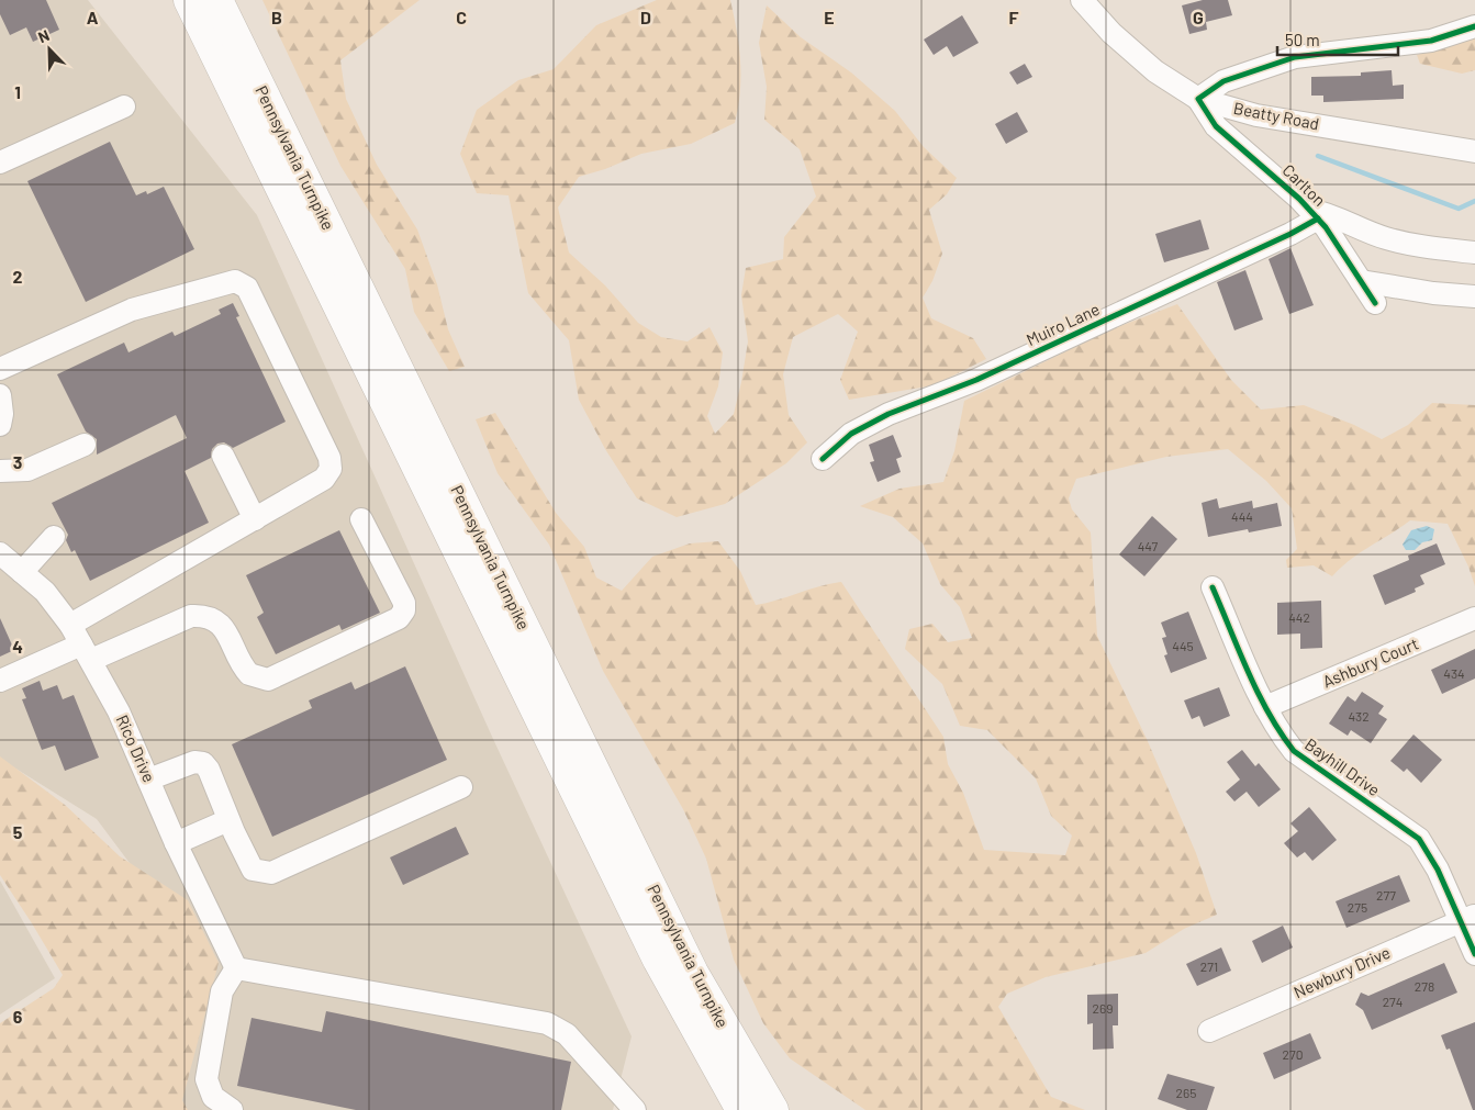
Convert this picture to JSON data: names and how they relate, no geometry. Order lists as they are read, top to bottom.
{
  "streets": {
    "highway": ["Pennsylvania Turnpike"],
    "street": [
      "Beatty Road",
      "Carlton",
      "Muiro Lane",
      "Ashbury Court",
      "Rico Drive",
      "Bayhill Drive",
      "Newbury Drive"
    ]
  },
  "crossings": [
    ["Beatty Road", "Carlton"],
    ["Carlton", "Muiro Lane"],
    ["Ashbury Court", "Bayhill Drive"],
    ["Bayhill Drive", "Newbury Drive"]
  ],
  "house_numbers": [
    "444",
    "447",
    "442",
    "445",
    "434",
    "432",
    "277",
    "275",
    "271",
    "278",
    "274",
    "269",
    "270",
    "265"
  ],
  "scale_bar": "50 m",
  "north": "top left",
  "grid": {
    "columns": [
      "A",
      "B",
      "C",
      "D",
      "E",
      "F",
      "G"
    ],
    "rows": [
      "1",
      "2",
      "3",
      "4",
      "5",
      "6"
    ]
  }
}
